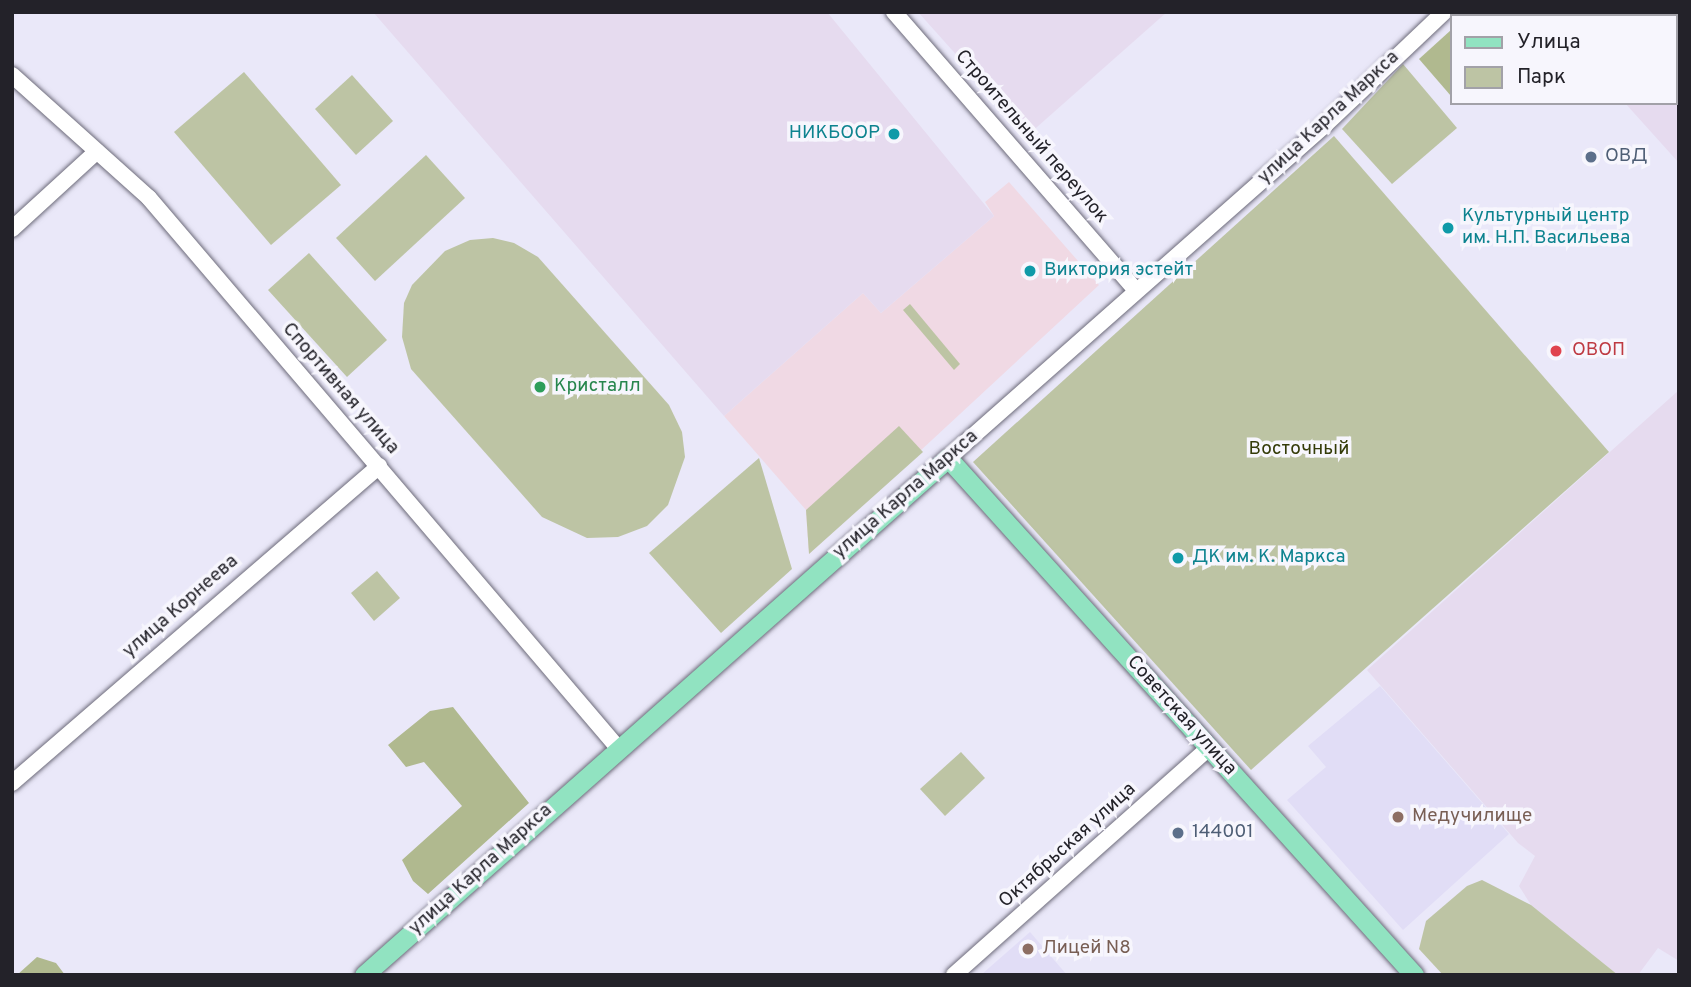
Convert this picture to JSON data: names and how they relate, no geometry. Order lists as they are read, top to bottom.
{
  "streets": {
    "main road": ["улица Карла Маркса", "Советская улица"],
    "street": [
      "Строительный переулок",
      "Спортивная улица",
      "улица Корнеева",
      "Октябрьская улица"
    ]
  },
  "crossings": [
    ["улица Карла Маркса", "Строительный переулок"],
    ["улица Карла Маркса", "Спортивная улица"],
    ["улица Карла Маркса", "Советская улица"],
    ["Спортивная улица", "улица Корнеева"],
    ["Советская улица", "Октябрьская улица"]
  ],
  "parks": ["Восточный"],
  "places": [
    "НИКБООР",
    "ОВД",
    "Культурный центр им. Н.П. Васильева",
    "Виктория эстейт",
    "ОВОП",
    "Кристалл",
    "ДК им. К. Маркса",
    "Медучилище",
    "144001",
    "Лицей N8"
  ],
  "legend": ["Улица", "Парк"]
}
